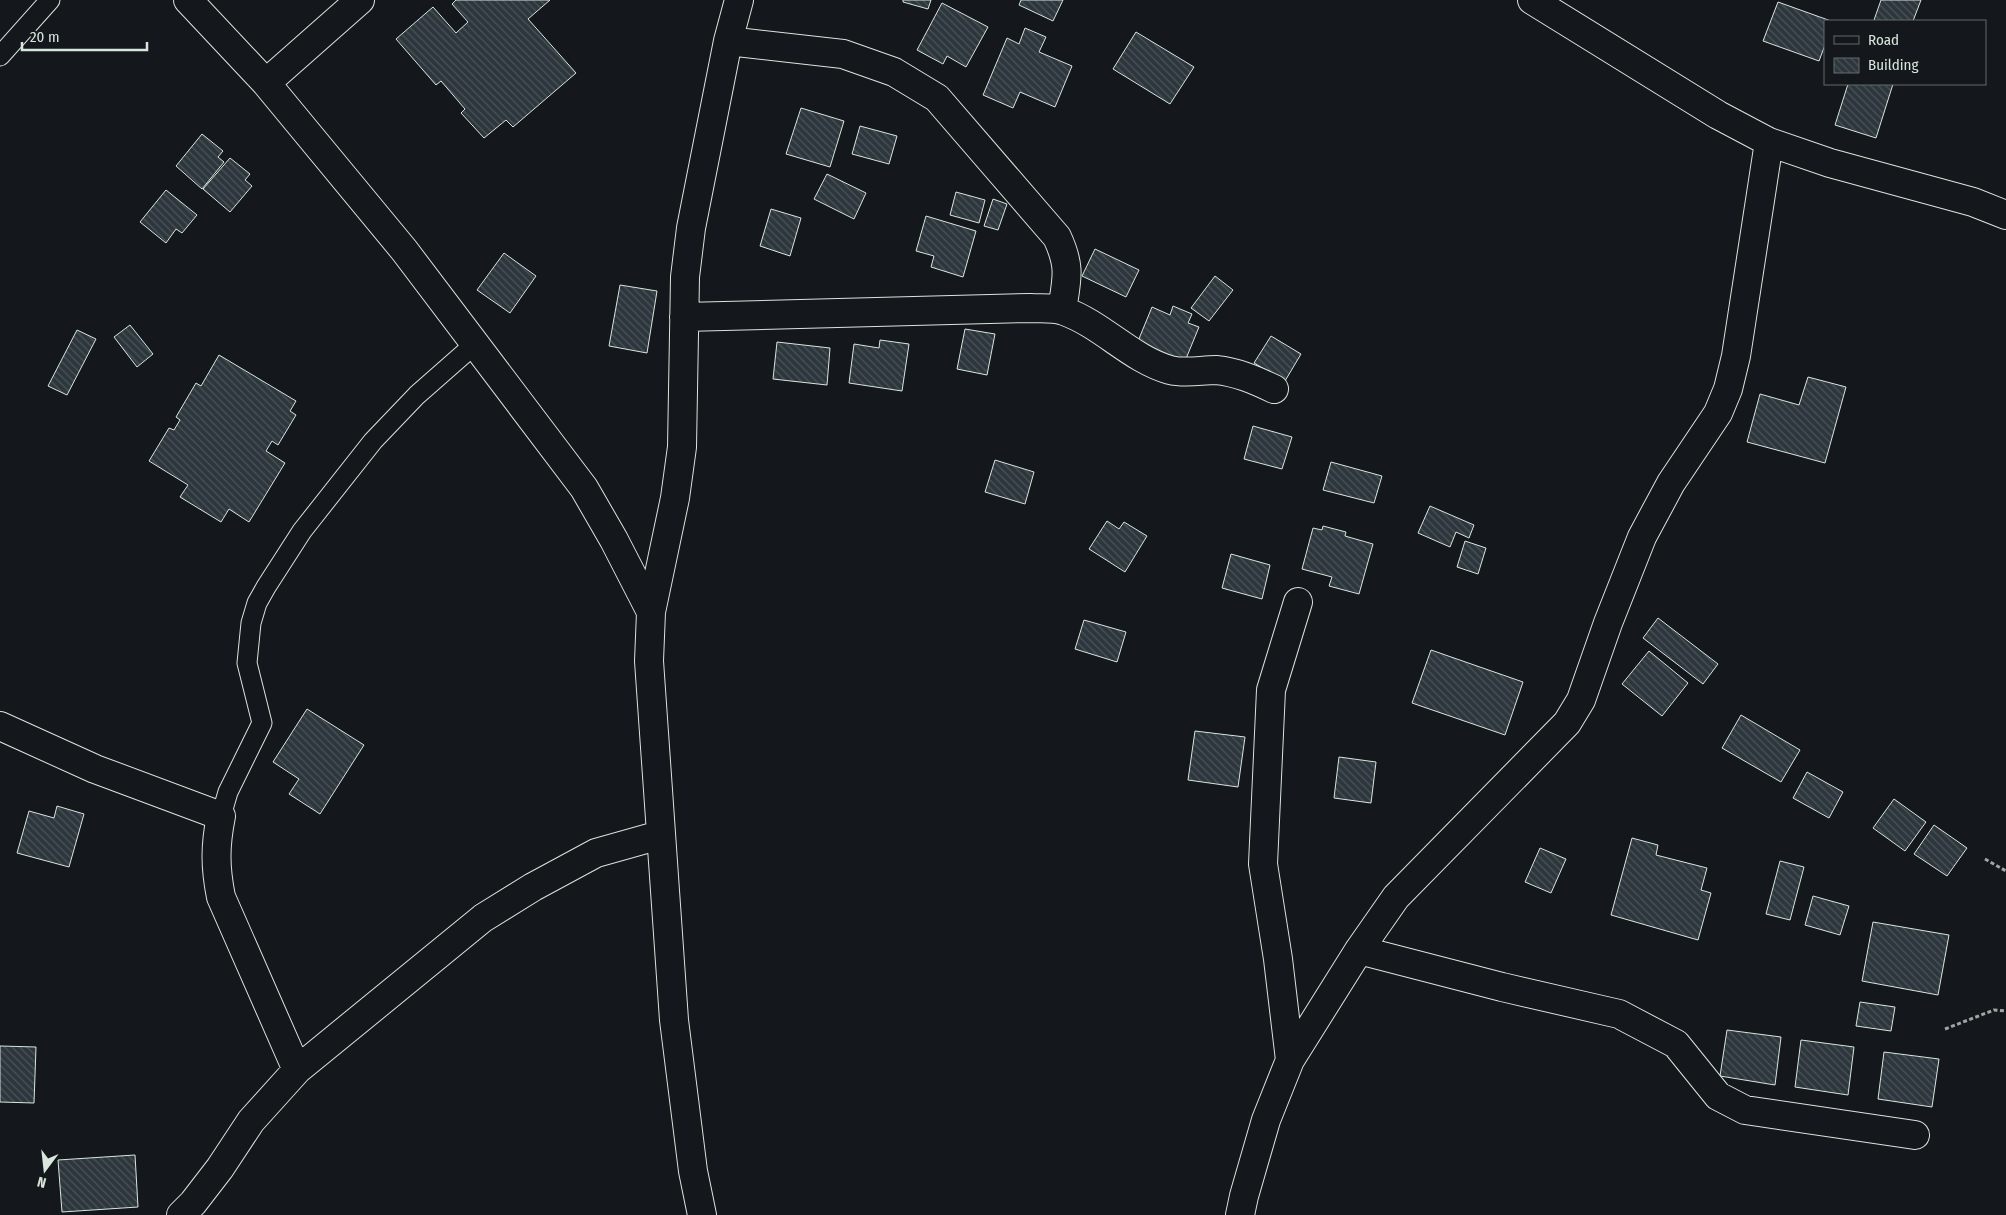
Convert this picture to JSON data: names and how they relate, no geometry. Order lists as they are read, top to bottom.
{
  "legend": ["Road", "Building"],
  "scale_bar": "20 m",
  "north": "bottom"
}
